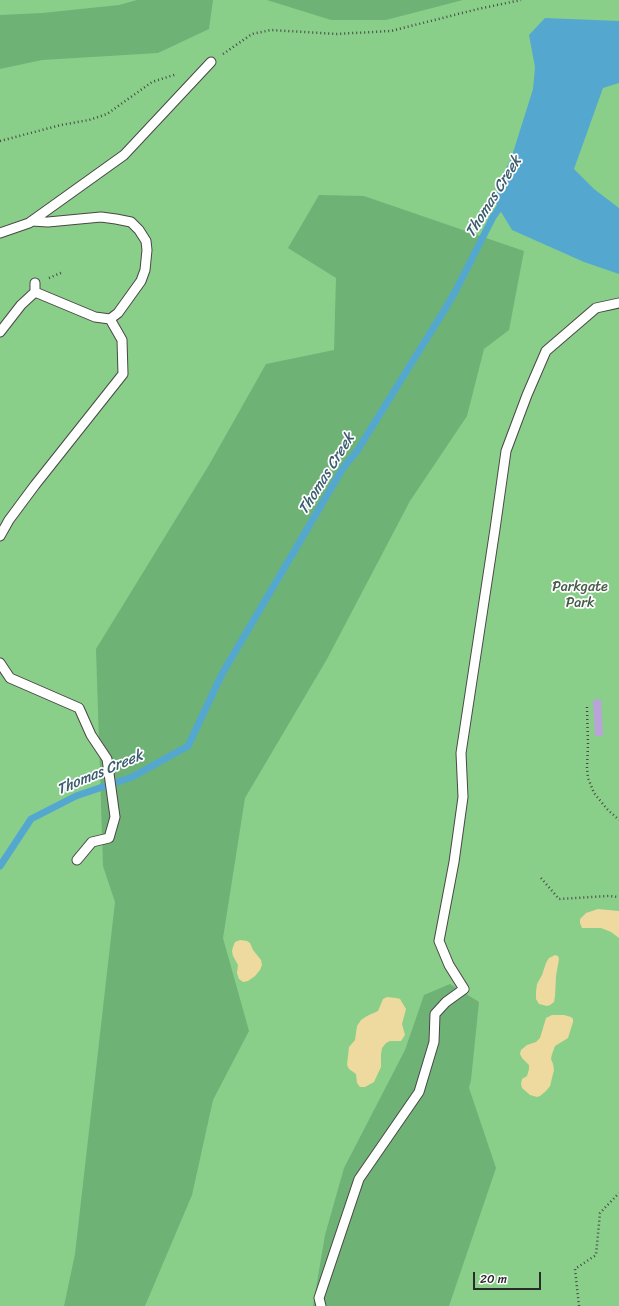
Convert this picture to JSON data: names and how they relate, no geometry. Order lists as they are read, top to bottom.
{
  "water": ["Thomas Creek"],
  "parks": ["Parkgate Park"],
  "scale_bar": "20 m"
}
